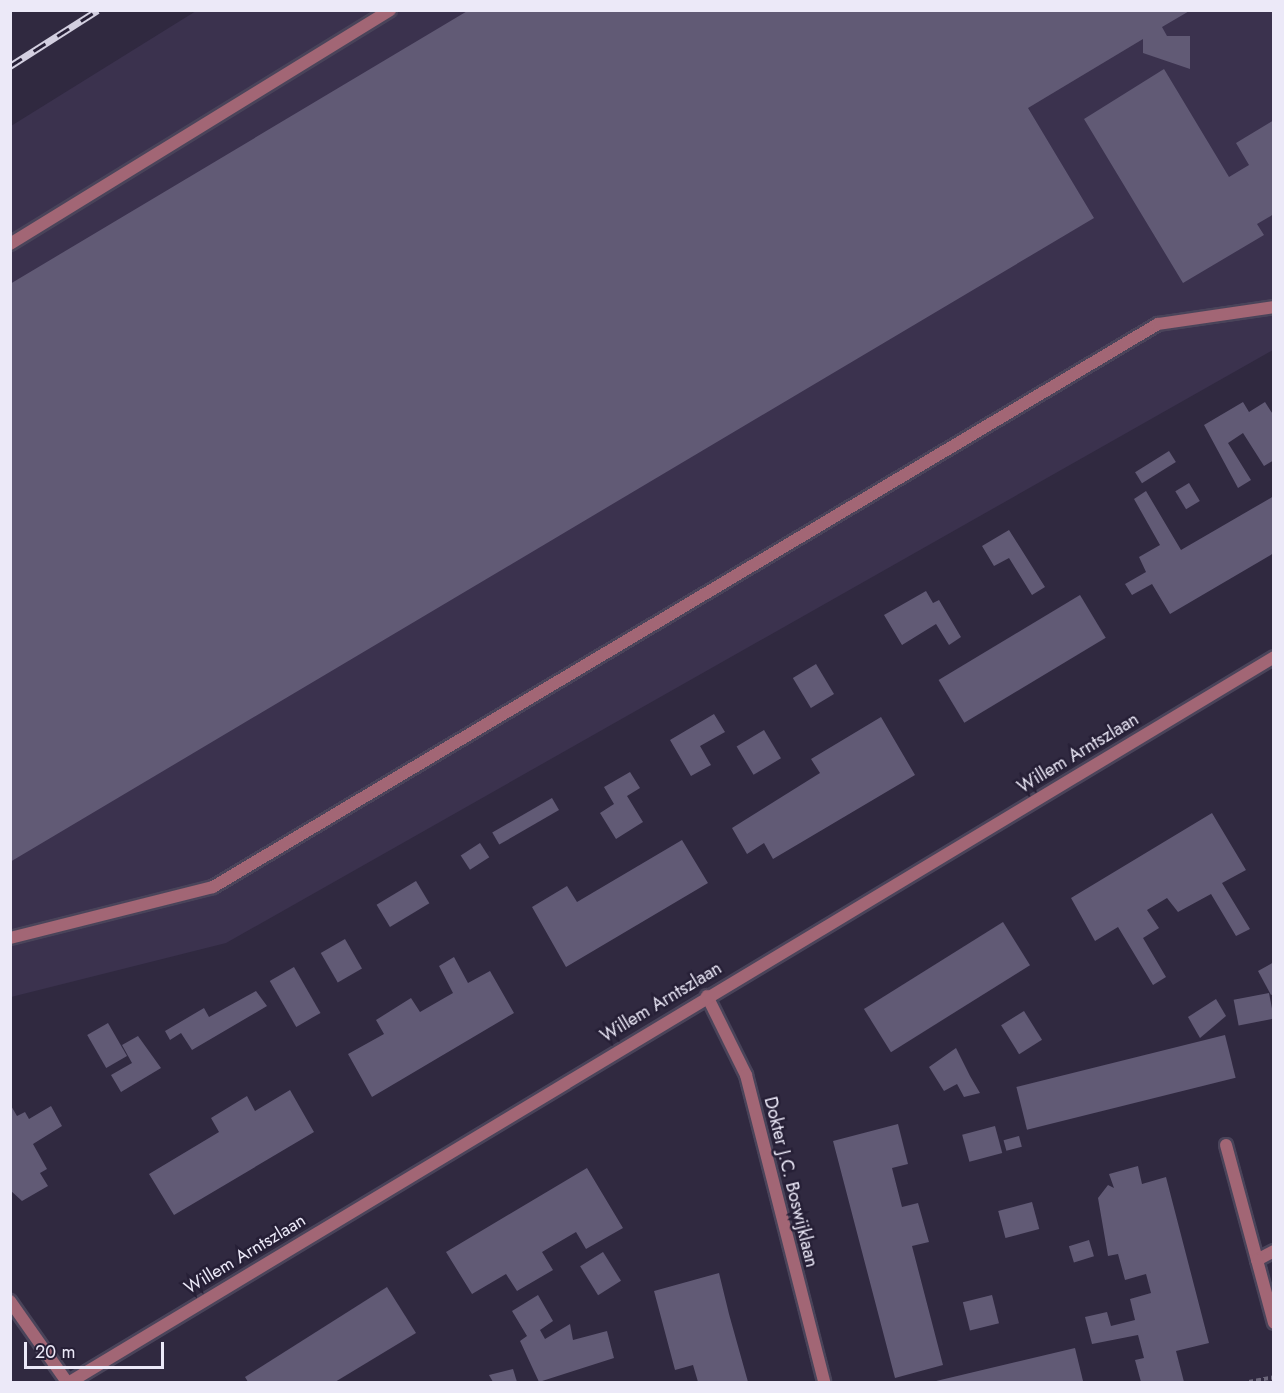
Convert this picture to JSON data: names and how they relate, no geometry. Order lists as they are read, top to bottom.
{
  "streets": {
    "street": ["Willem Arntszlaan", "Dokter J.C. Boswijklaan"]
  },
  "crossings": [
    ["Willem Arntszlaan", "Dokter J.C. Boswijklaan"]
  ],
  "scale_bar": "20 m"
}
